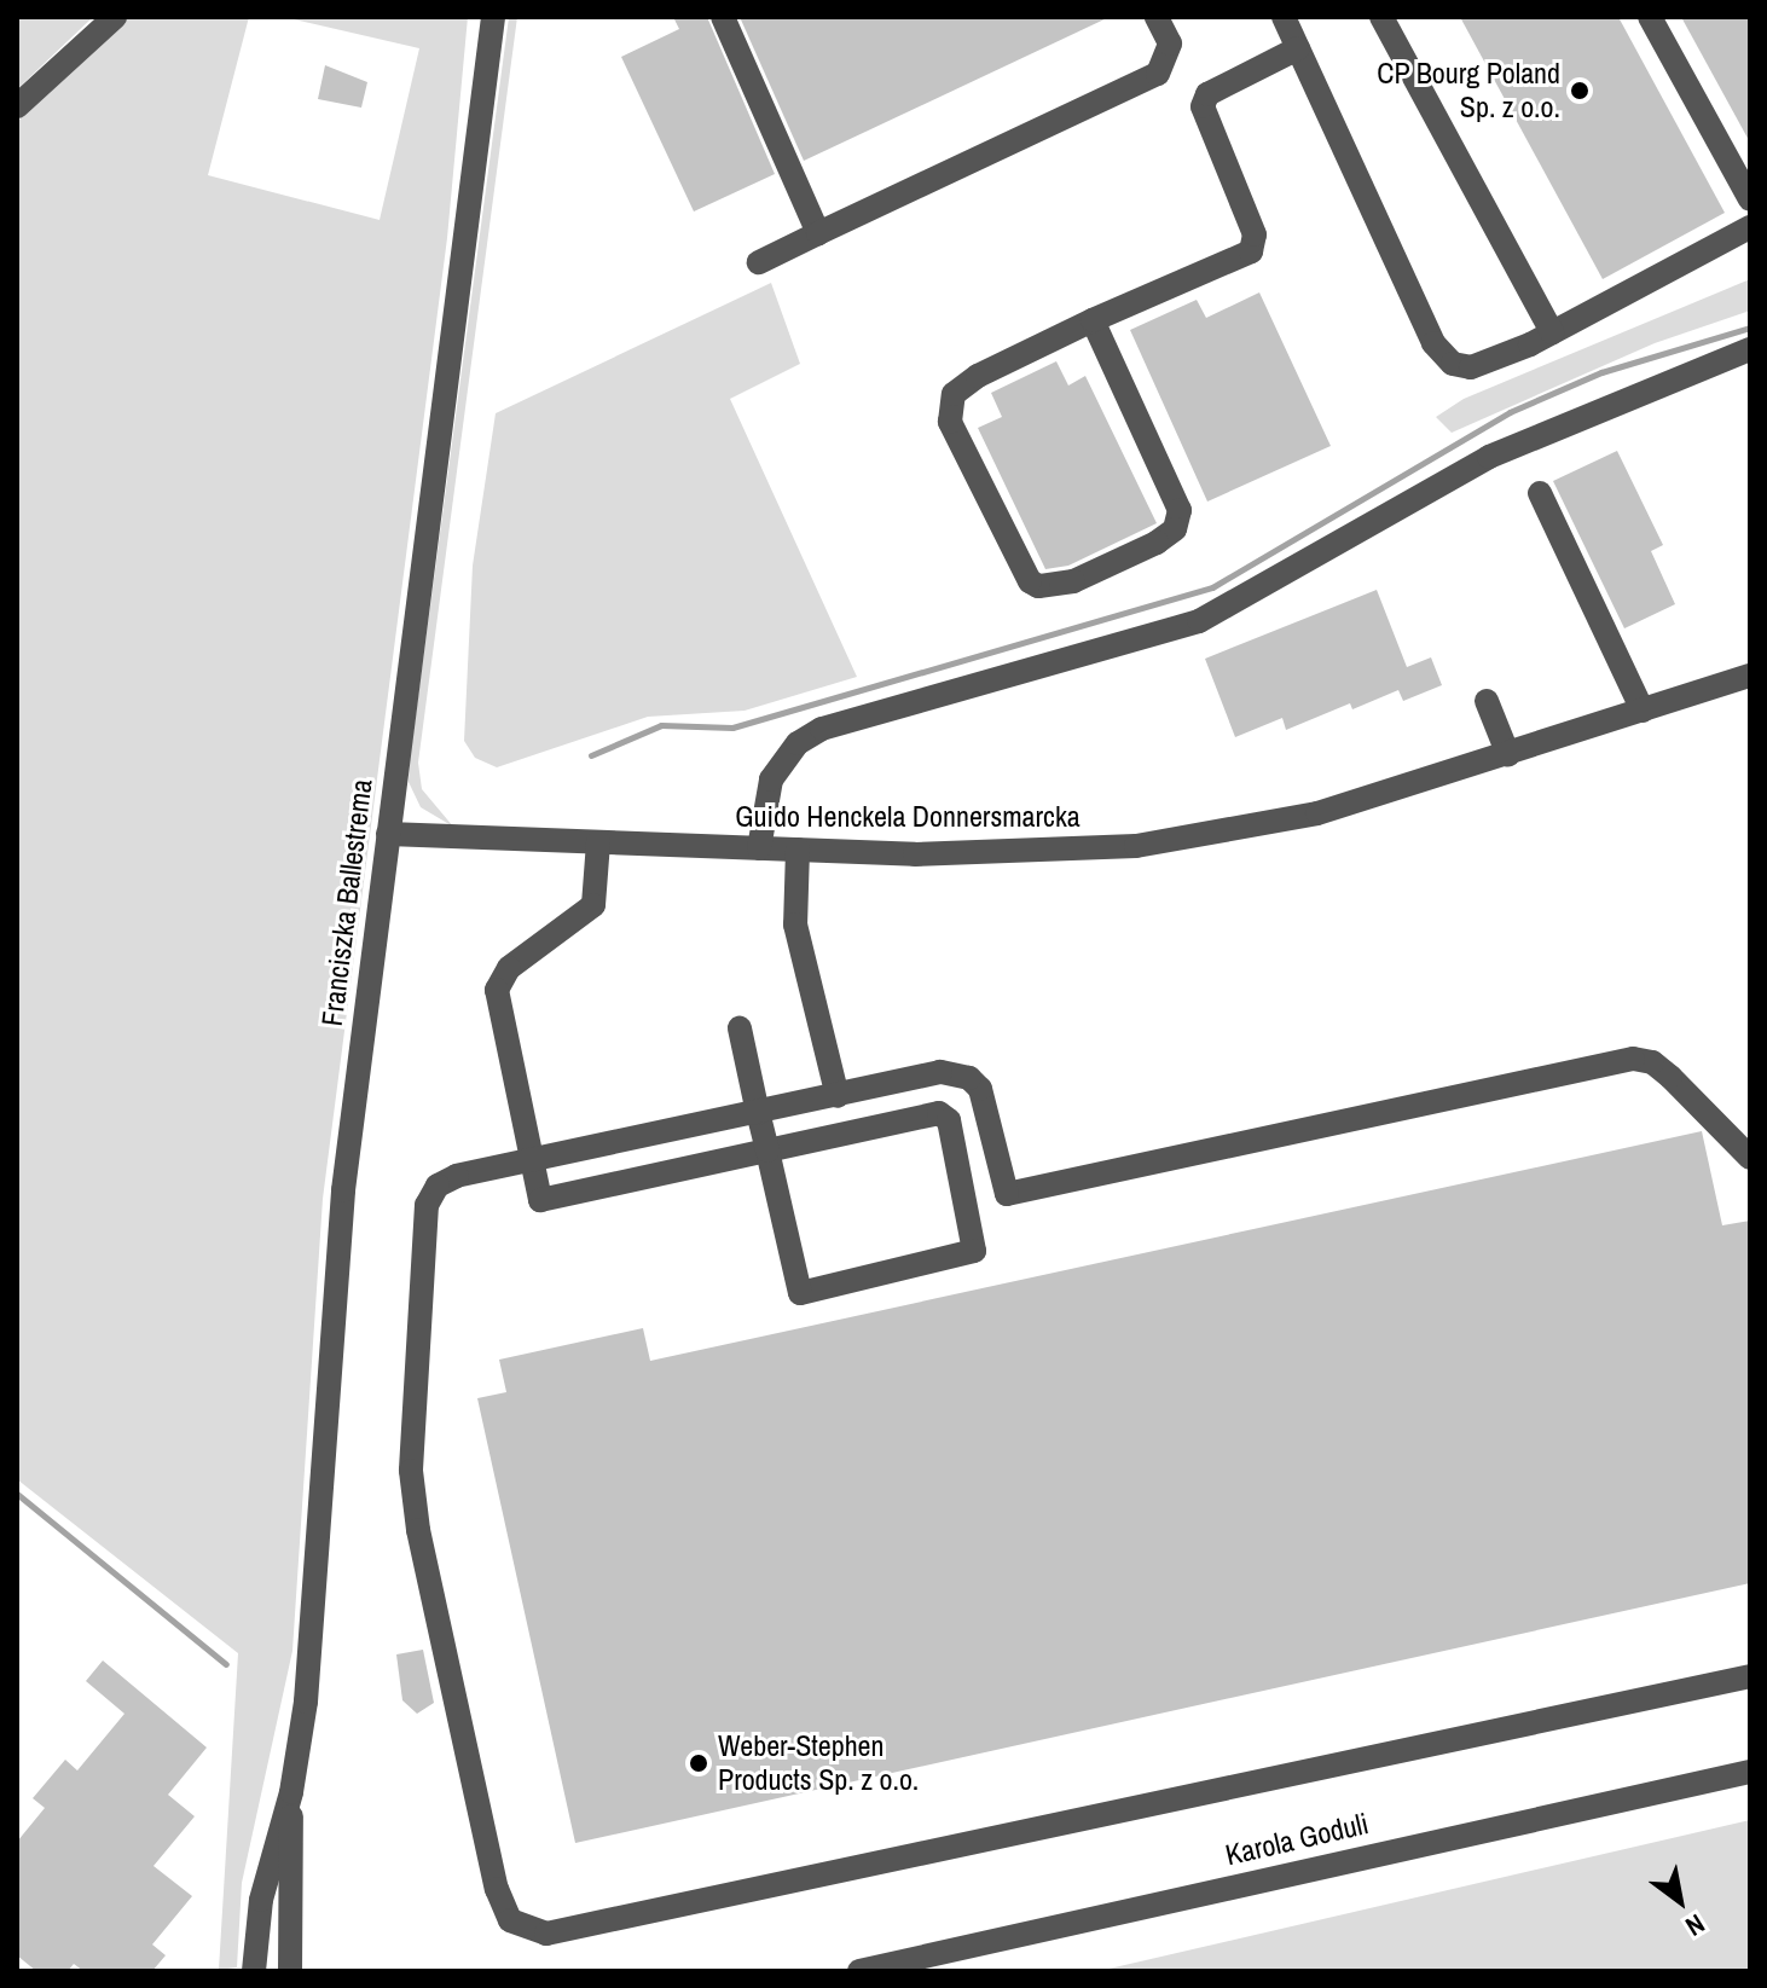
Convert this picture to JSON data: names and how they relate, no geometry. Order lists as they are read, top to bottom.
{
  "streets": {
    "street": ["Guido Henckela Donnersmarcka", "Franciszka Ballestrema", "Karola Goduli"]
  },
  "crossings": [
    ["Guido Henckela Donnersmarcka", "Franciszka Ballestrema"]
  ],
  "places": ["CP Bourg Poland Sp. z o.o.", "Weber-Stephen Products Sp. z o.o."],
  "north": "bottom right"
}
